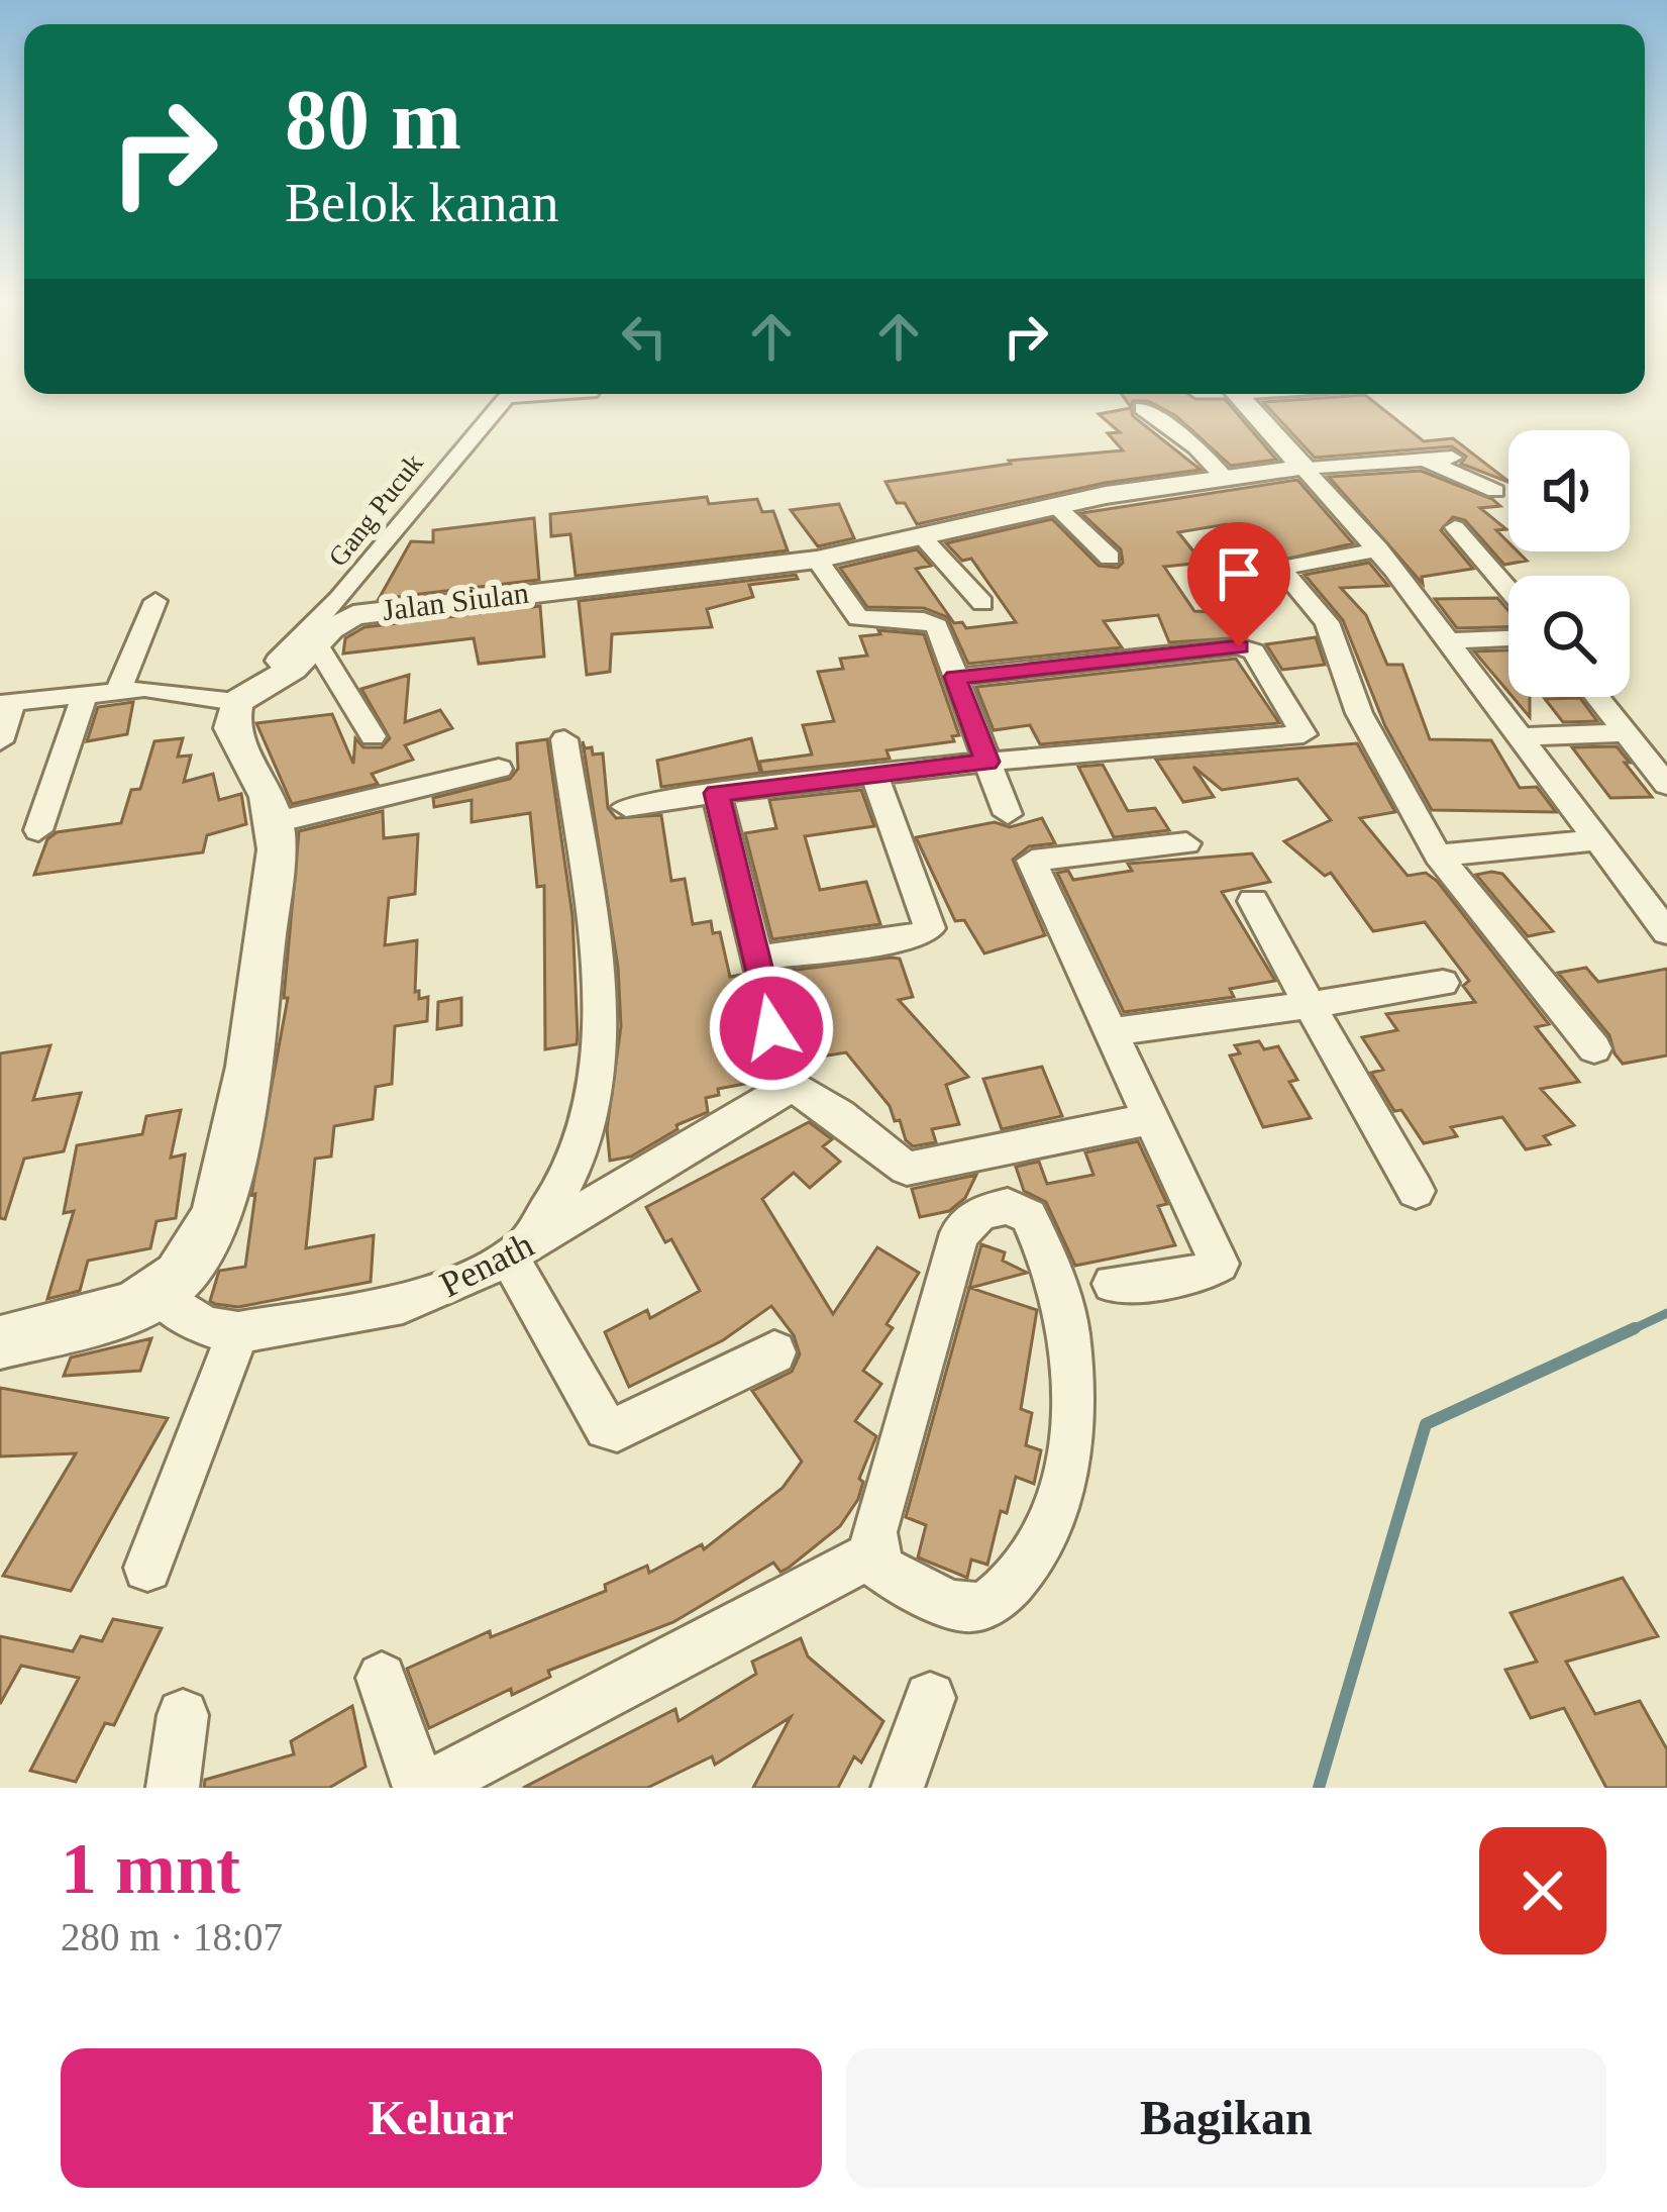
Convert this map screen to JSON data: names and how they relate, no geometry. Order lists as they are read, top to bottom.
{
  "streets": {
    "street": ["Gang Pucuk", "Jalan Siulan", "Penath"]
  },
  "crossings": [
    ["Gang Pucuk", "Jalan Siulan"]
  ],
  "page": {
    "turn": ["80 m", "Belok kanan"],
    "heading": ["1 mnt", "280 m · 18:07"],
    "buttons": ["Keluar", "Bagikan"]
  }
}
